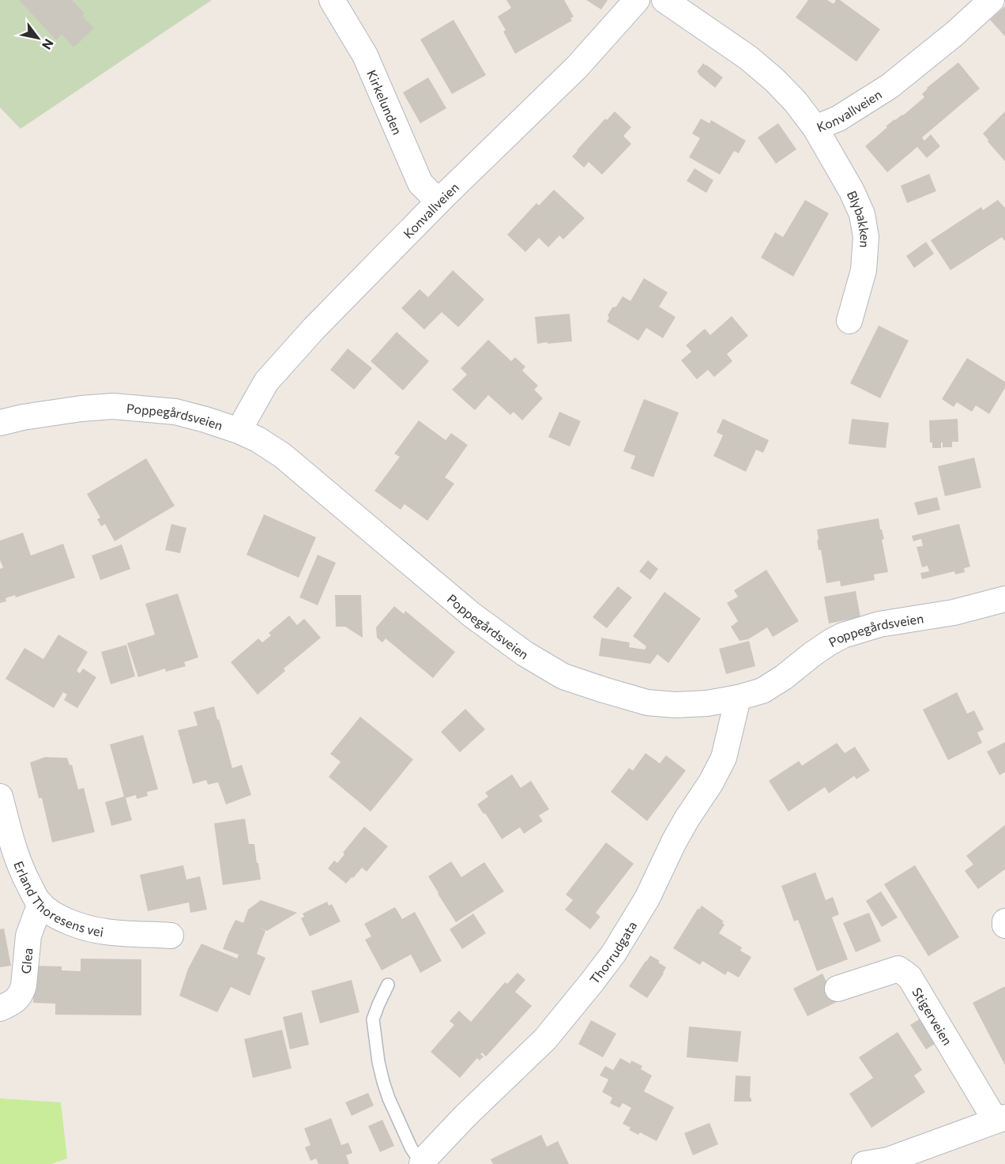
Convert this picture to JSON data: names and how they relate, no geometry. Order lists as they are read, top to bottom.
{
  "streets": {
    "street": [
      "Kirkelunden",
      "Konvallveien",
      "Blybakken",
      "Poppegårdsveien",
      "Erland Thoresens vei",
      "Thorrudgata",
      "Glea",
      "Stigerveien"
    ]
  },
  "crossings": [
    ["Kirkelunden", "Konvallveien"],
    ["Konvallveien", "Blybakken"],
    ["Konvallveien", "Poppegårdsveien"],
    ["Poppegårdsveien", "Thorrudgata"],
    ["Erland Thoresens vei", "Glea"]
  ],
  "north": "bottom right"
}
